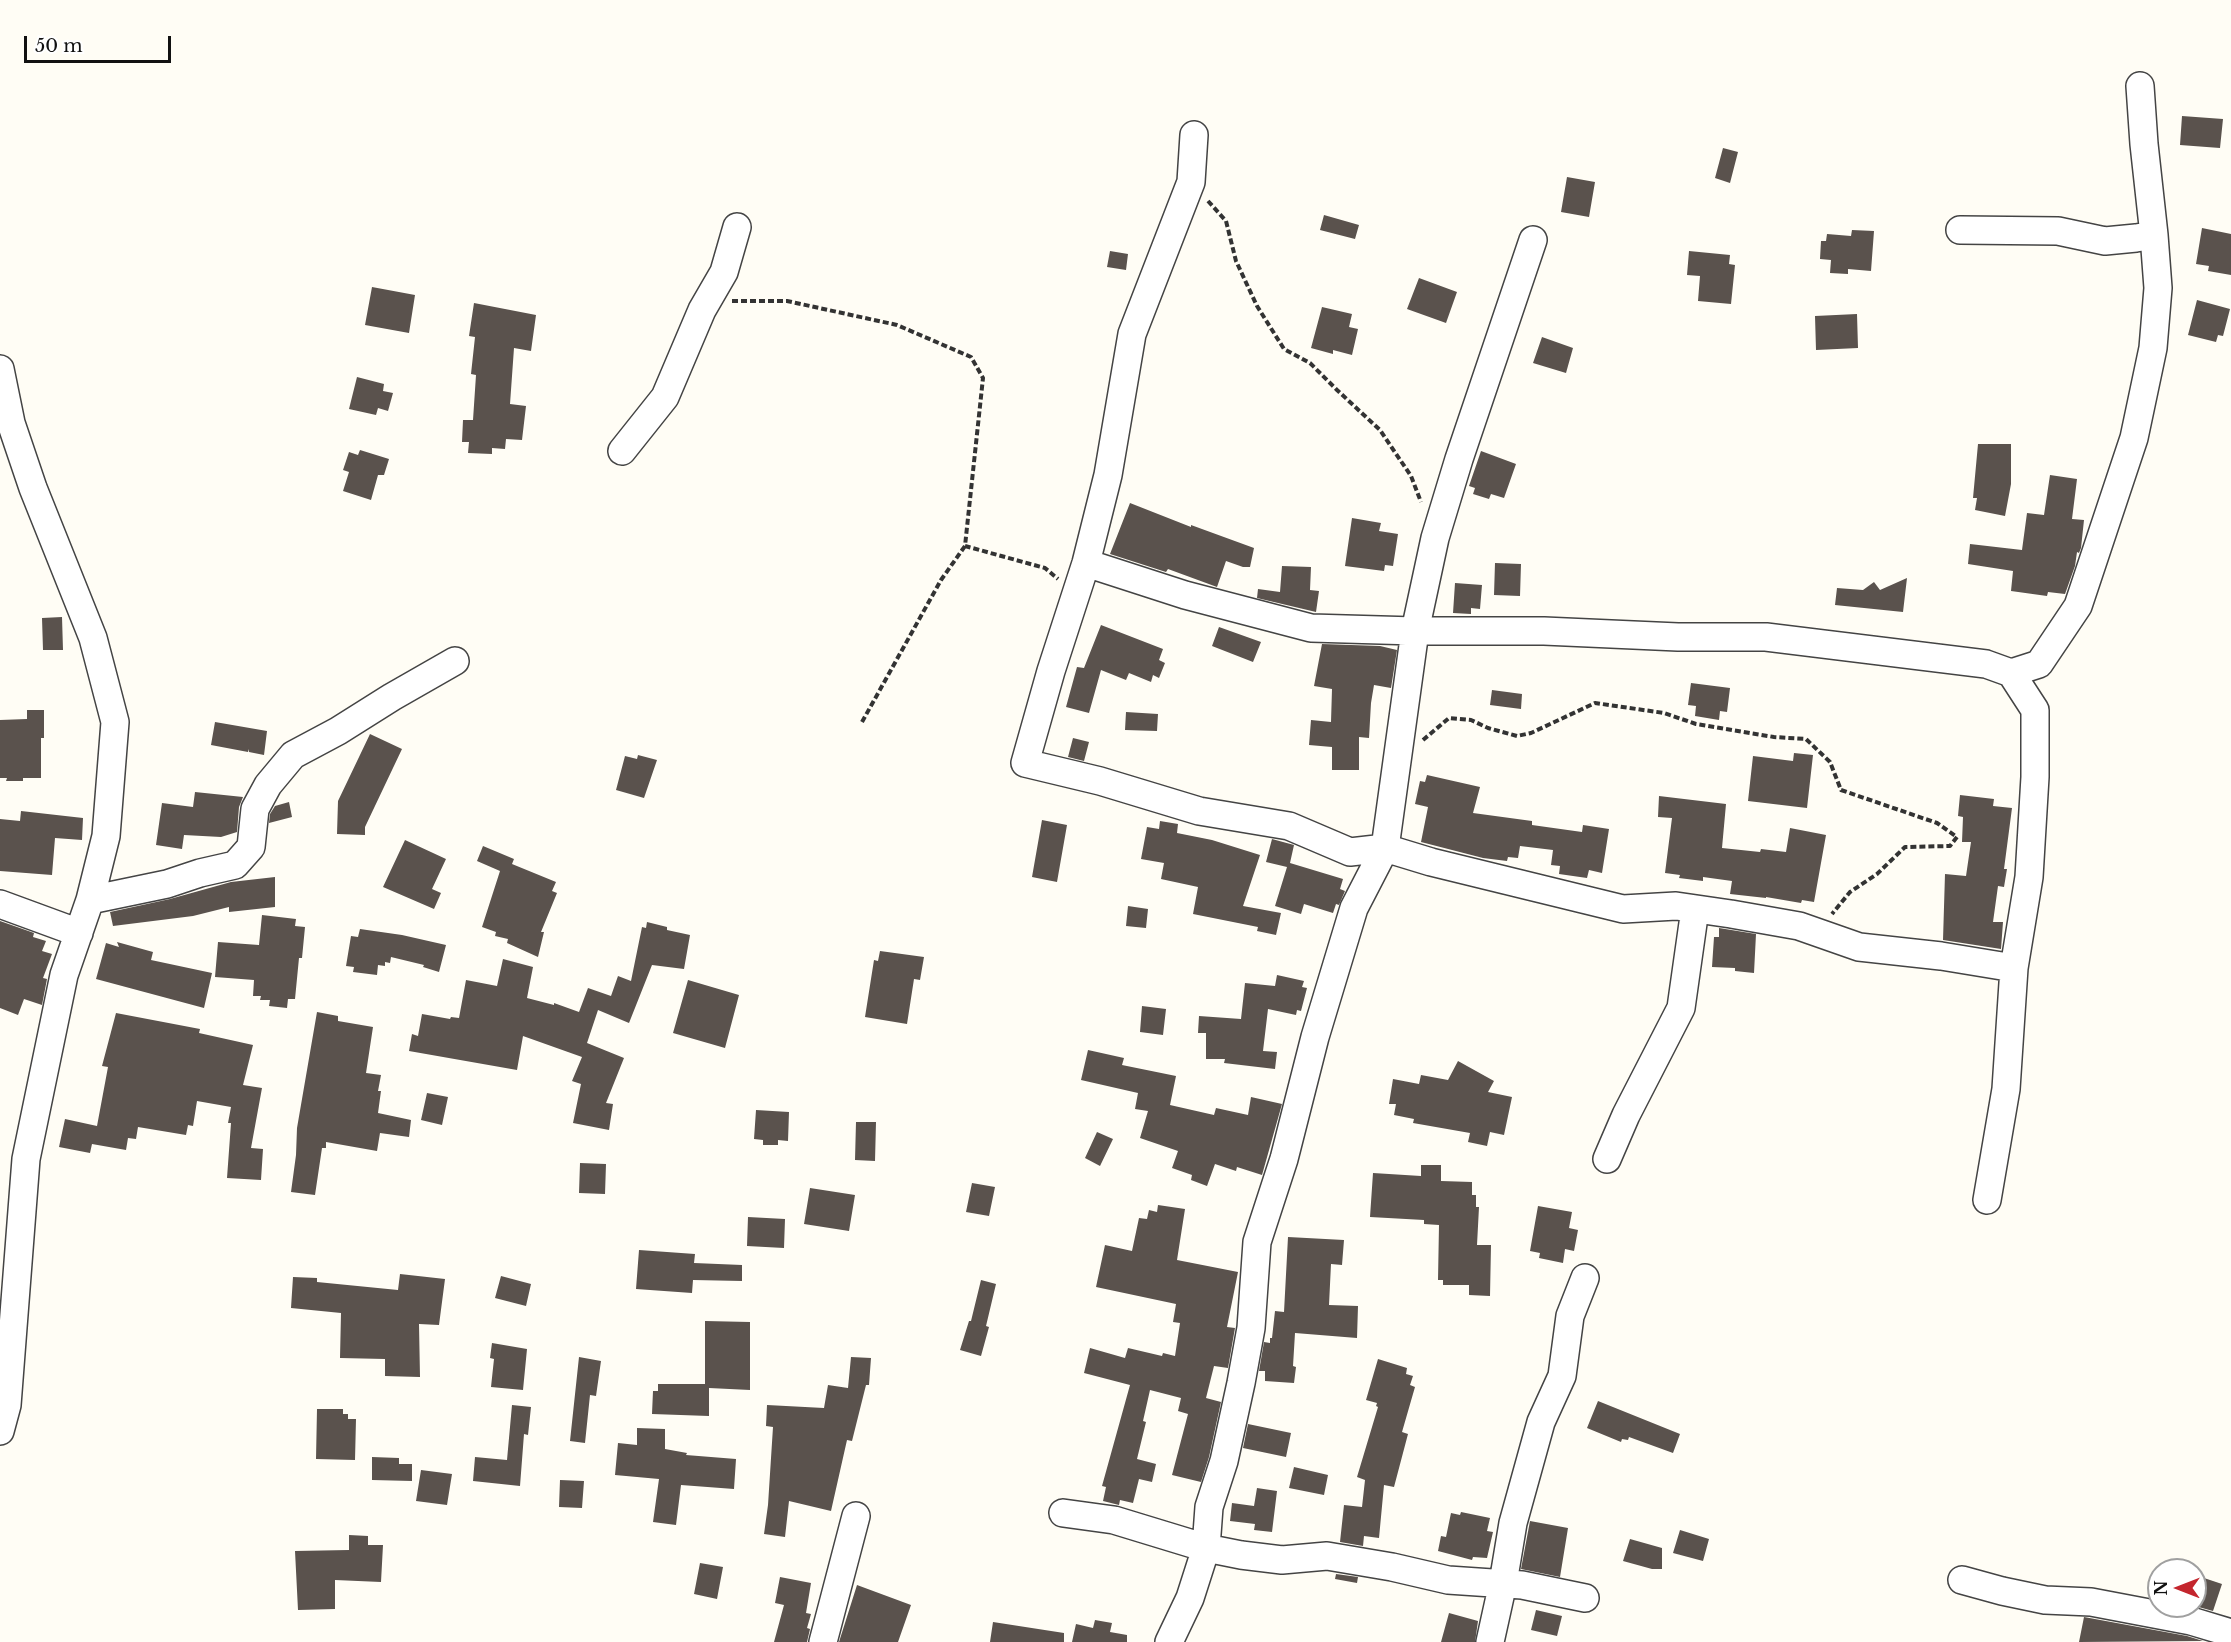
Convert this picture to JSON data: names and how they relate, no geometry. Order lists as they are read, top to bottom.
{
  "scale_bar": "50 m",
  "north": "left"
}
